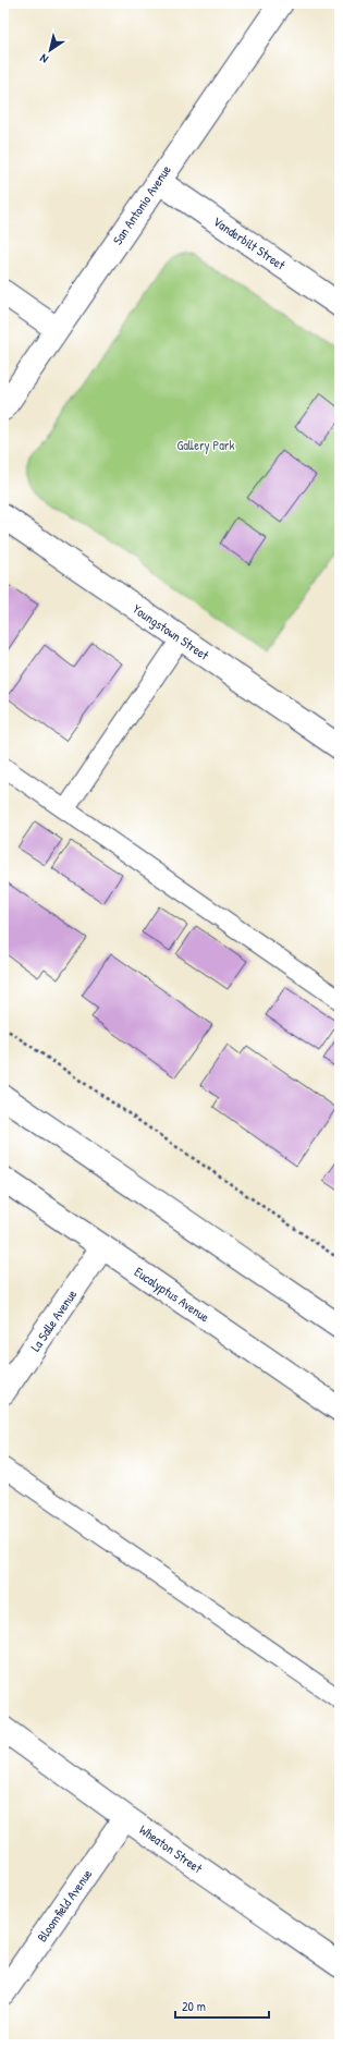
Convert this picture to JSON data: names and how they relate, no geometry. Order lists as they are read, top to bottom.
{
  "streets": {
    "street": [
      "San Antonio Avenue",
      "Vanderbilt Street",
      "Youngstown Street",
      "Eucalyptus Avenue",
      "La Salle Avenue",
      "Wheaton Street",
      "Bloomfield Avenue"
    ]
  },
  "crossings": [
    ["San Antonio Avenue", "Vanderbilt Street"],
    ["Eucalyptus Avenue", "La Salle Avenue"],
    ["Wheaton Street", "Bloomfield Avenue"]
  ],
  "parks": ["Gallery Park"],
  "scale_bar": "20 m",
  "north": "bottom left"
}
